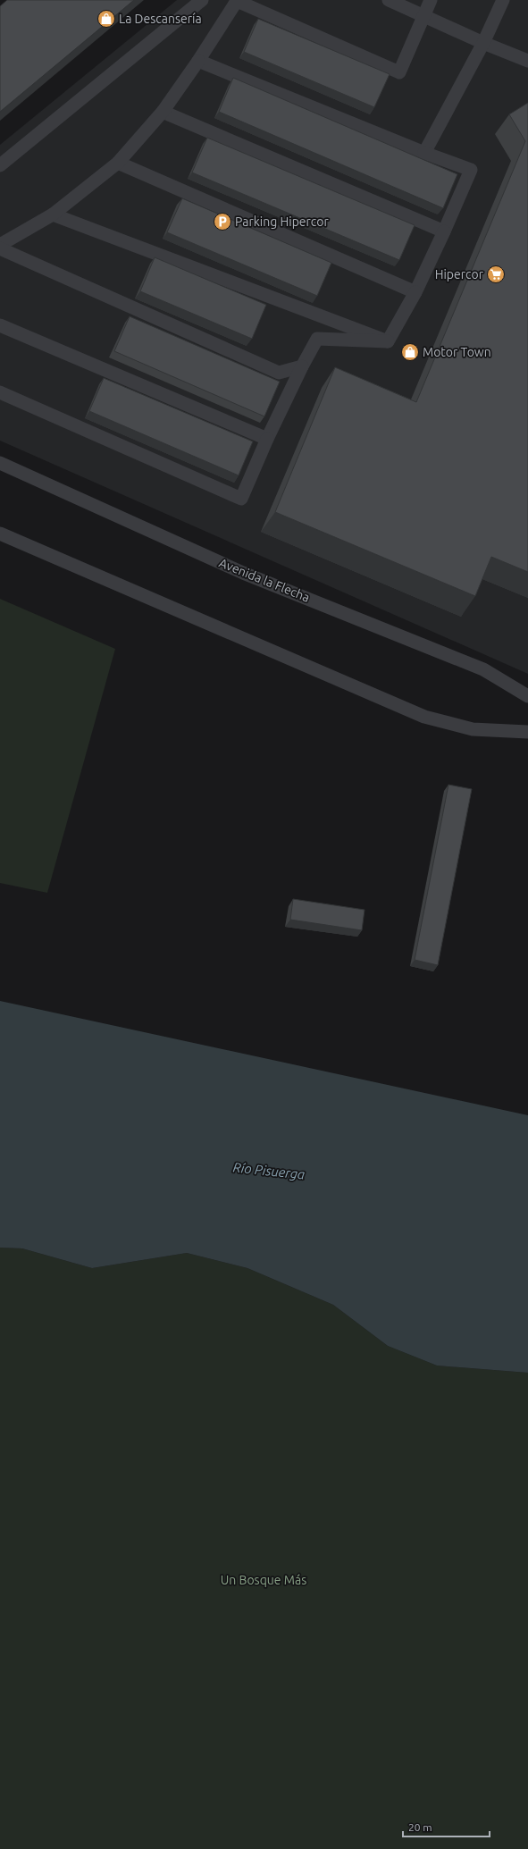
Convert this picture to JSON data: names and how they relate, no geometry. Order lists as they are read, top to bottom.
{
  "streets": {
    "lane": ["Avenida la Flecha"]
  },
  "water": ["Río Pisuerga"],
  "parks": ["Un Bosque Más"],
  "places": {
    "shop": ["La Descansería", "Motor Town"],
    "parking": ["Parking Hipercor"],
    "supermarket": ["Hipercor"]
  },
  "scale_bar": "20 m"
}
